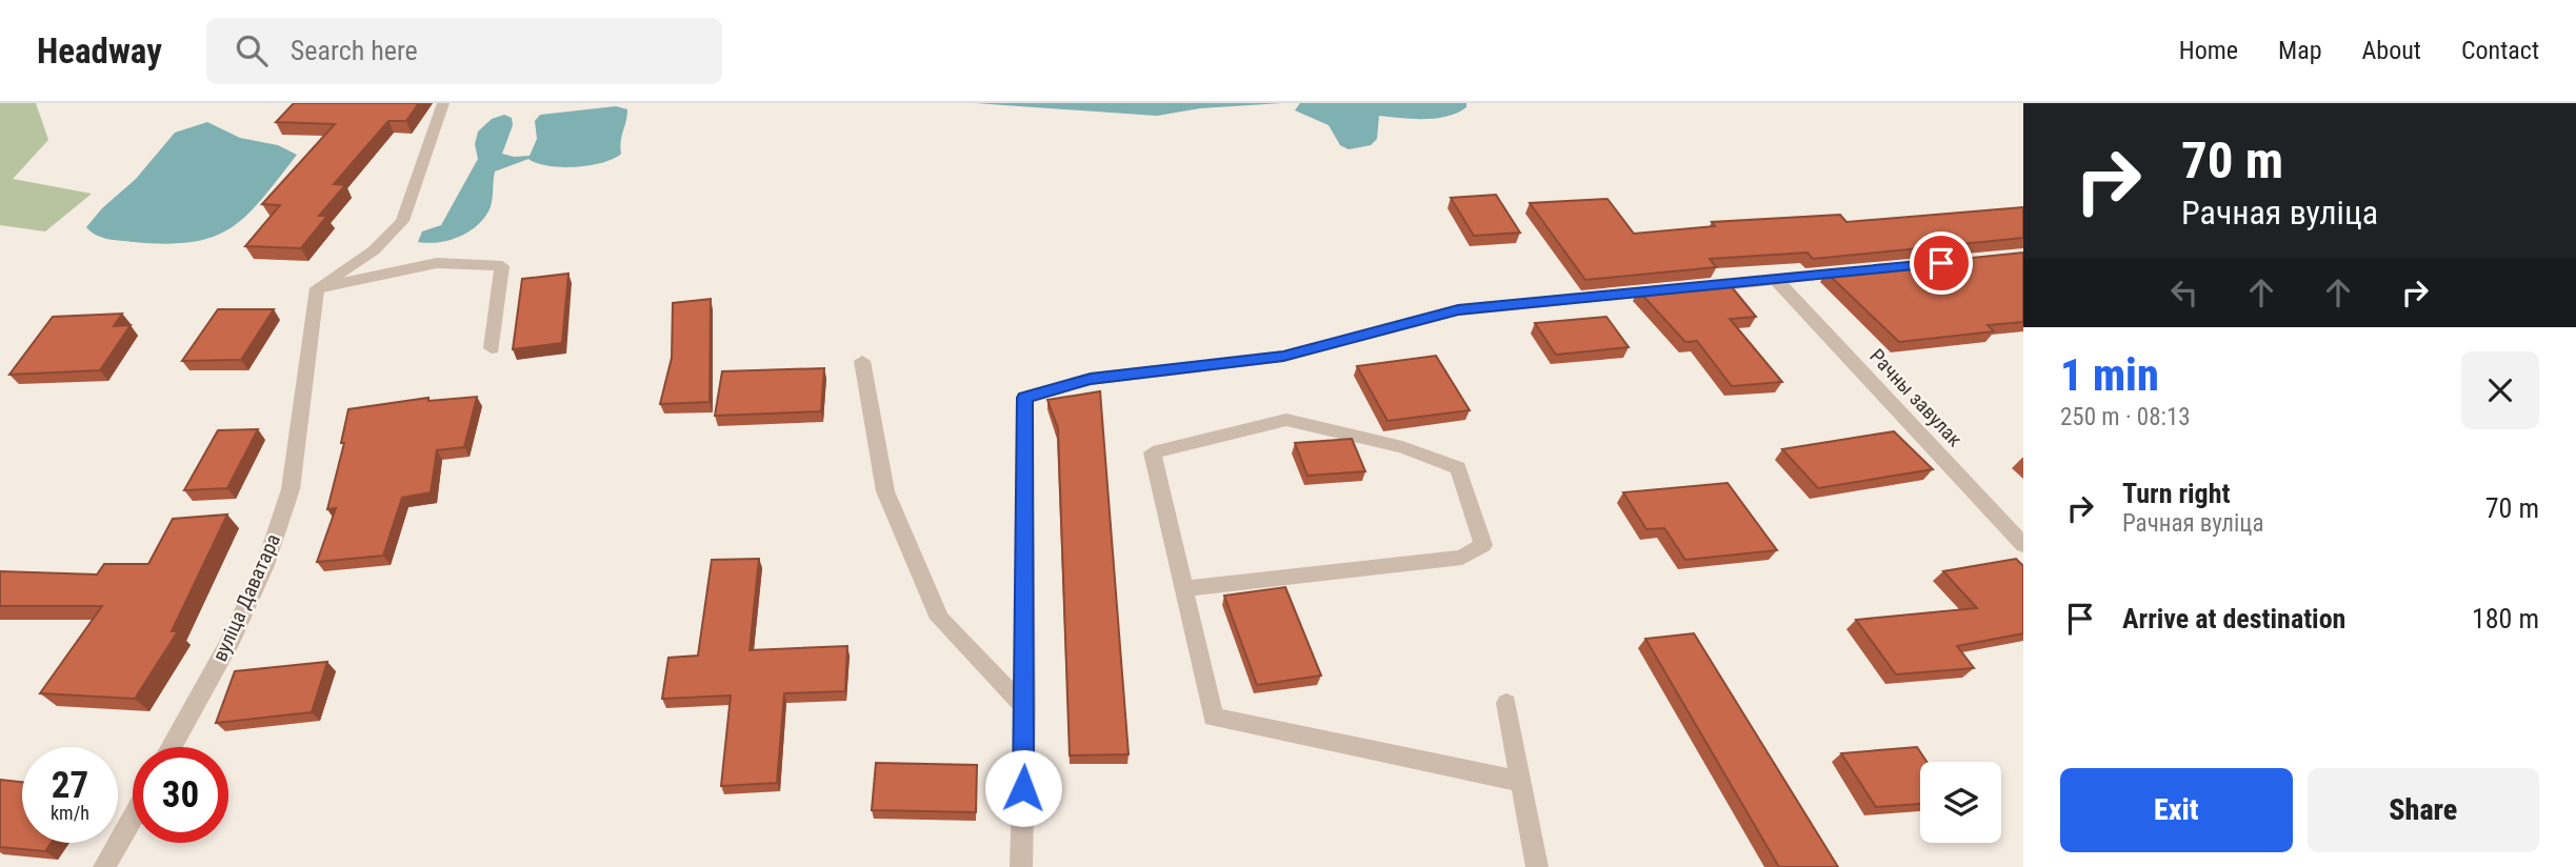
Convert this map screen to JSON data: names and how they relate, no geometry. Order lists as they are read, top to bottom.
{
  "streets": {
    "street": ["Рачны завулак", "вуліца Даватара"]
  },
  "page": {
    "header": "Headway",
    "search": "Search here",
    "nav": [
      "Home",
      "Map",
      "About",
      "Contact"
    ],
    "turn": ["70 m", "Рачная вуліца"],
    "heading": ["1 min", "250 m · 08:13"],
    "list": [
      {
        "name": "Turn right",
        "note": "Рачная вуліца",
        "value": "70 m"
      },
      {
        "name": "Arrive at destination",
        "value": "180 m"
      }
    ],
    "speed": "27 km/h",
    "limit": "30",
    "buttons": ["Exit", "Share"]
  }
}
